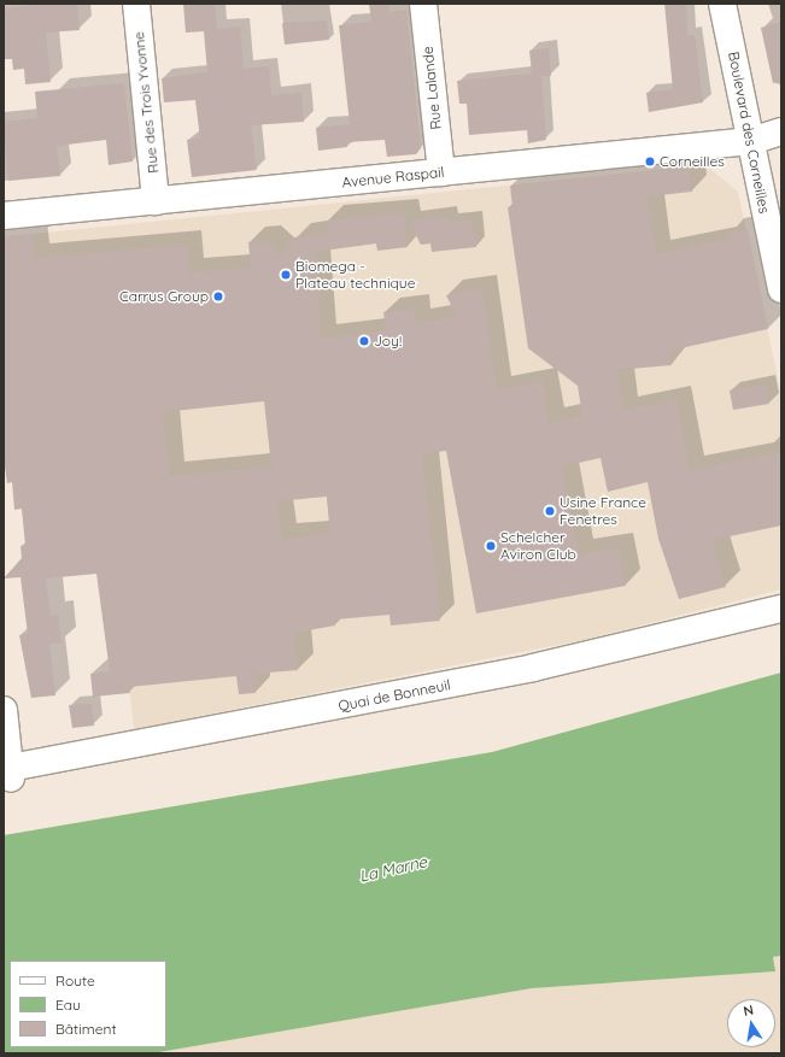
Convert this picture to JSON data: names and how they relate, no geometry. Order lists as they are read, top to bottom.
{
  "streets": {
    "street": [
      "Rue Lalande",
      "Rue des Trois Yvonne",
      "Boulevard des Corneilles",
      "Avenue Raspail",
      "Quai de Bonneuil"
    ]
  },
  "crossings": [
    ["Rue Lalande", "Avenue Raspail"],
    ["Rue des Trois Yvonne", "Avenue Raspail"],
    ["Boulevard des Corneilles", "Avenue Raspail"]
  ],
  "water": ["La Marne"],
  "places": [
    "Corneilles",
    "Biomega - Plateau technique",
    "Carrus Group",
    "Joy!",
    "Usine France Fenetres",
    "Schelcher Aviron Club"
  ],
  "legend": ["Route", "Eau", "Bâtiment"],
  "north": "top"
}
